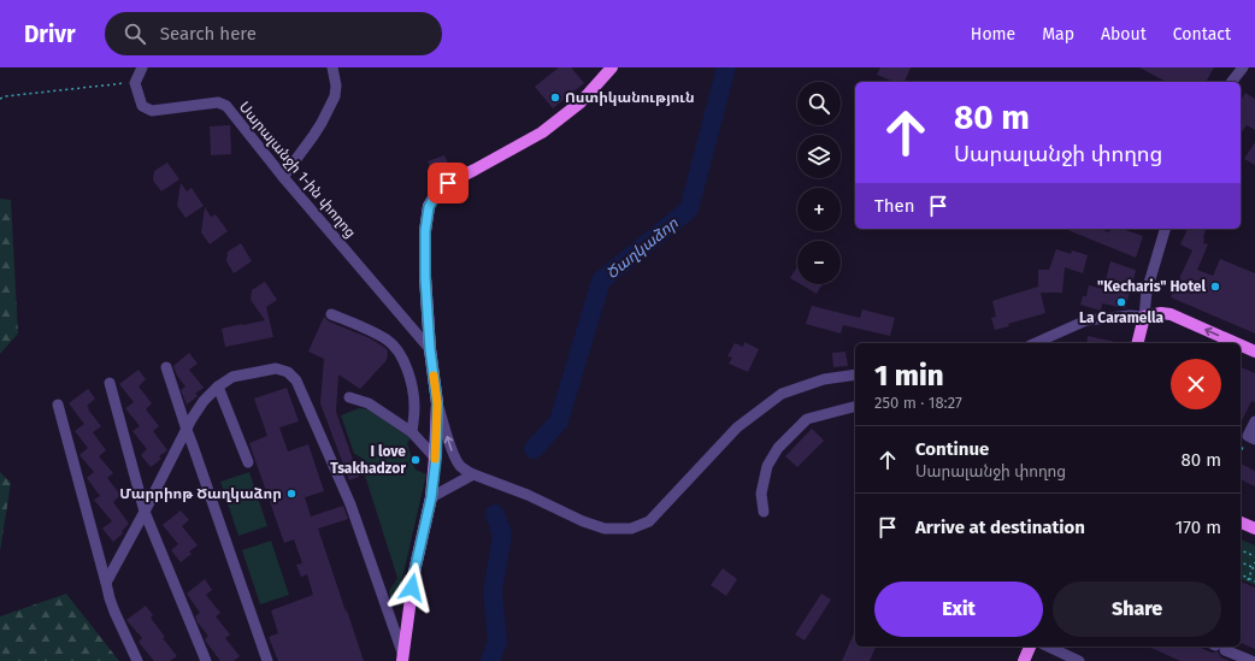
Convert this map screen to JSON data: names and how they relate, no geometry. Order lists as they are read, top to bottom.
{
  "streets": {
    "street": ["Սարալանջի 1-ին փողոց"]
  },
  "water": ["Ծաղկաձոր"],
  "places": [
    "Ոստիկանություն",
    "\"Kecharis\" Hotel",
    "La Caramella",
    "I love Tsakhadzor",
    "Մարրիոթ Ծաղկաձոր"
  ],
  "page": {
    "header": "Drivr",
    "search": "Search here",
    "nav": [
      "Home",
      "Map",
      "About",
      "Contact"
    ],
    "map_buttons": ["+", "−"],
    "turn": ["80 m", "Սարալանջի փողոց"],
    "then": "Then",
    "heading": ["1 min", "250 m · 18:27"],
    "list": [
      {
        "name": "Continue",
        "note": "Սարալանջի փողոց",
        "value": "80 m"
      },
      {
        "name": "Arrive at destination",
        "value": "170 m"
      }
    ],
    "buttons": ["Exit", "Share"]
  }
}
